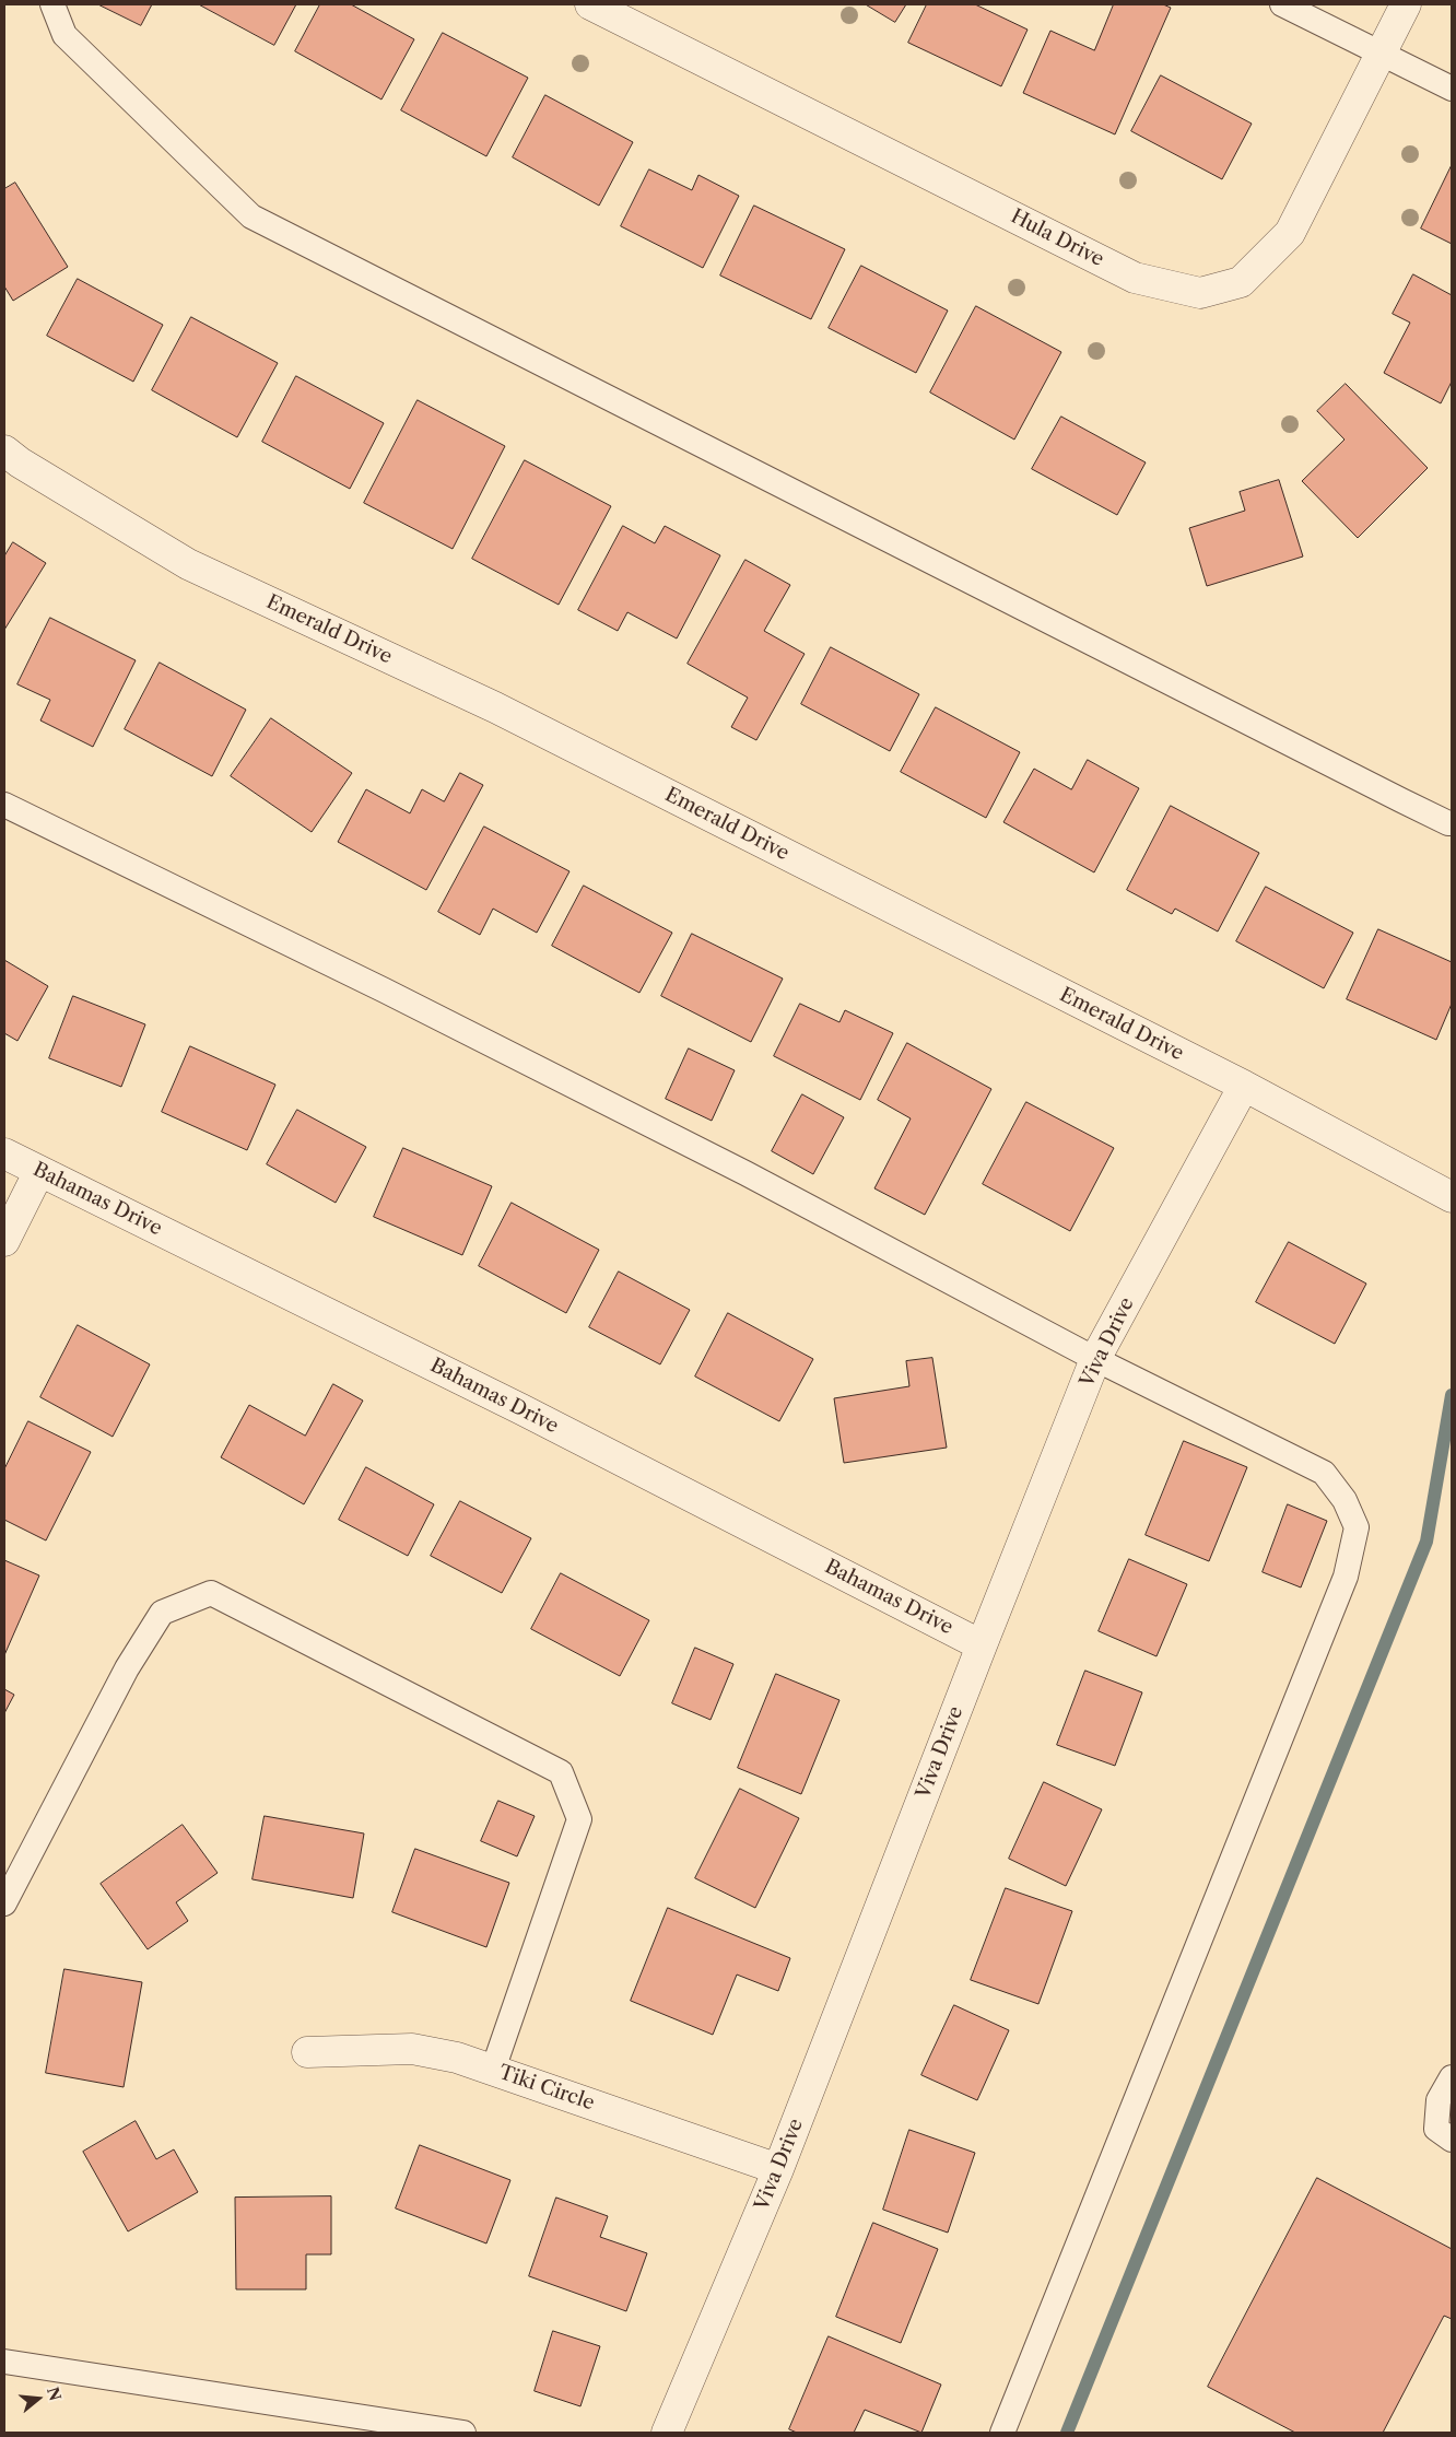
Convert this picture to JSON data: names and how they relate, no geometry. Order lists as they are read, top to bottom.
{
  "streets": {
    "street": [
      "Hula Drive",
      "Emerald Drive",
      "Bahamas Drive",
      "Viva Drive",
      "Tiki Circle"
    ]
  },
  "crossings": [
    ["Emerald Drive", "Viva Drive"],
    ["Bahamas Drive", "Viva Drive"],
    ["Viva Drive", "Tiki Circle"]
  ],
  "north": "right"
}
